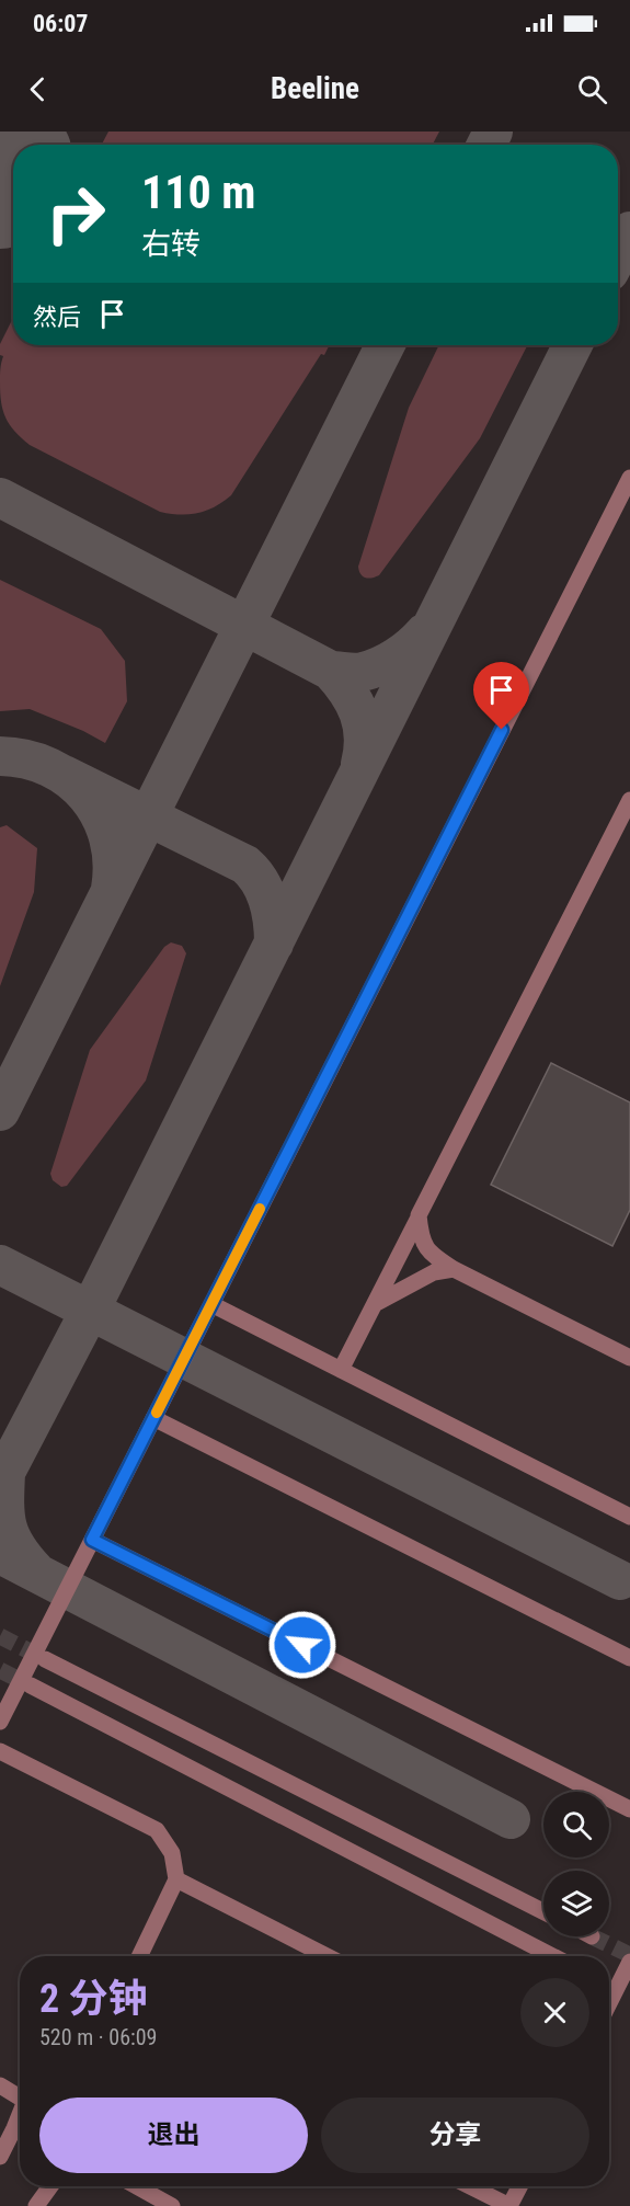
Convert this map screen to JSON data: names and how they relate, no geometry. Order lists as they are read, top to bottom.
{
  "page": {
    "status": "06:07",
    "header": "Beeline",
    "turn": ["110 m", "右转"],
    "then": "然后",
    "heading": ["2 分钟", "520 m · 06:09"],
    "buttons": ["退出", "分享"]
  }
}
